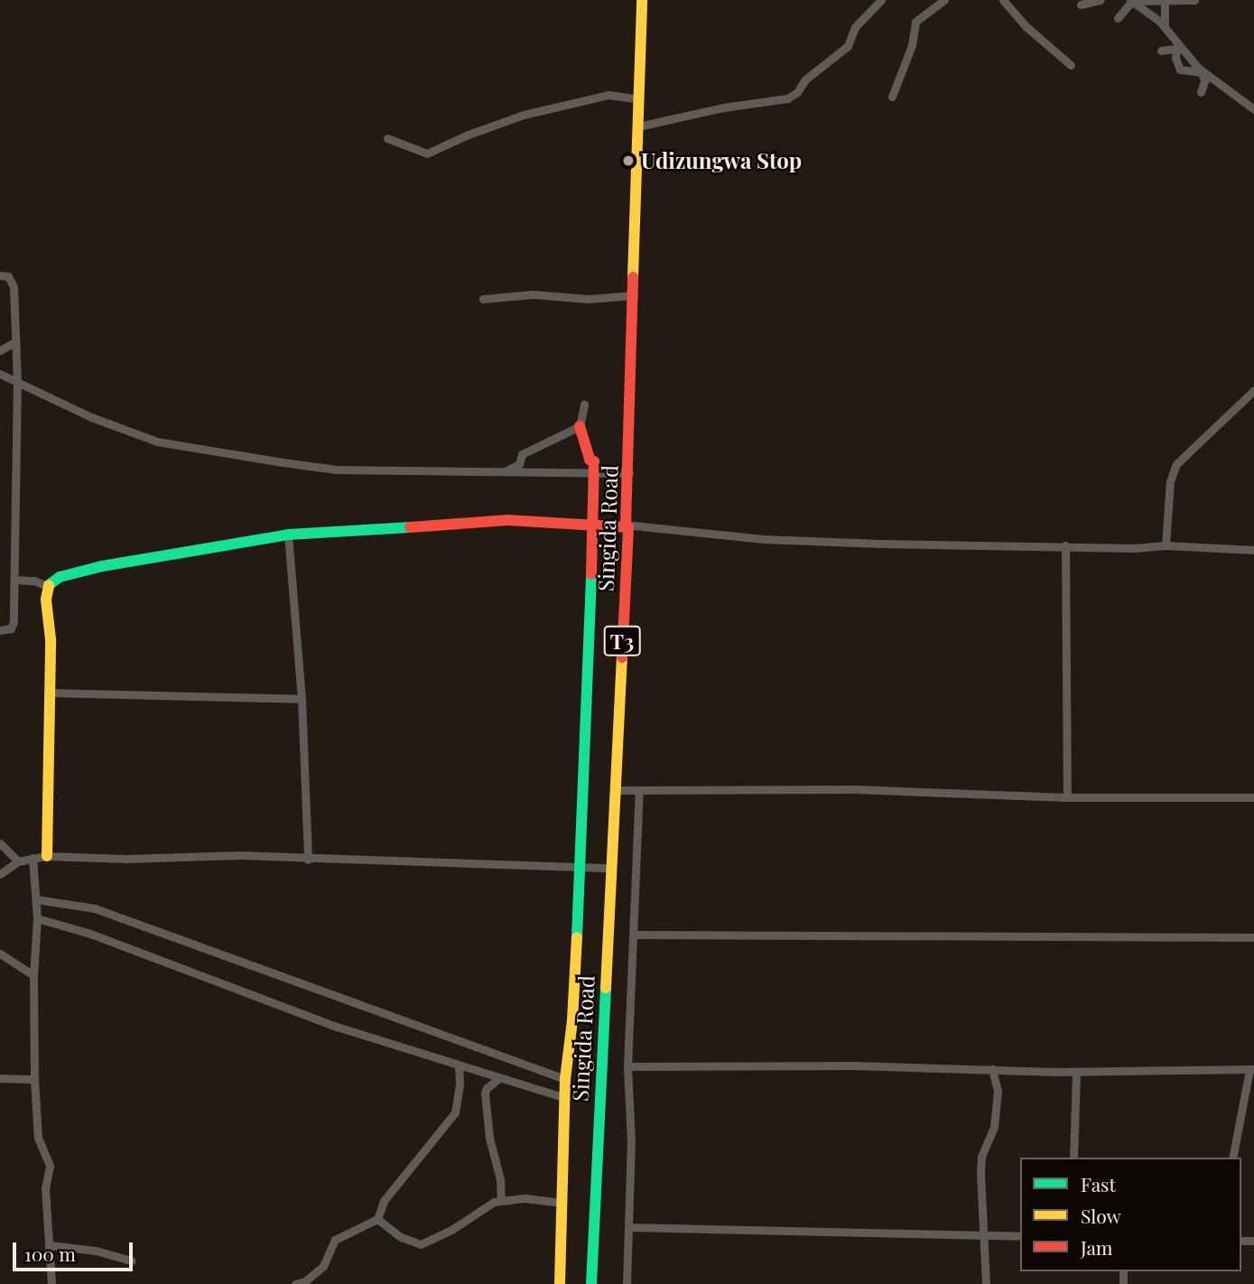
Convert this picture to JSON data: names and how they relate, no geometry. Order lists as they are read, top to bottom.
{
  "streets": {
    "main road": ["Singida Road", "T3"]
  },
  "places": ["Udizungwa Stop"],
  "legend": ["Fast", "Slow", "Jam"],
  "scale_bar": "100 m"
}
